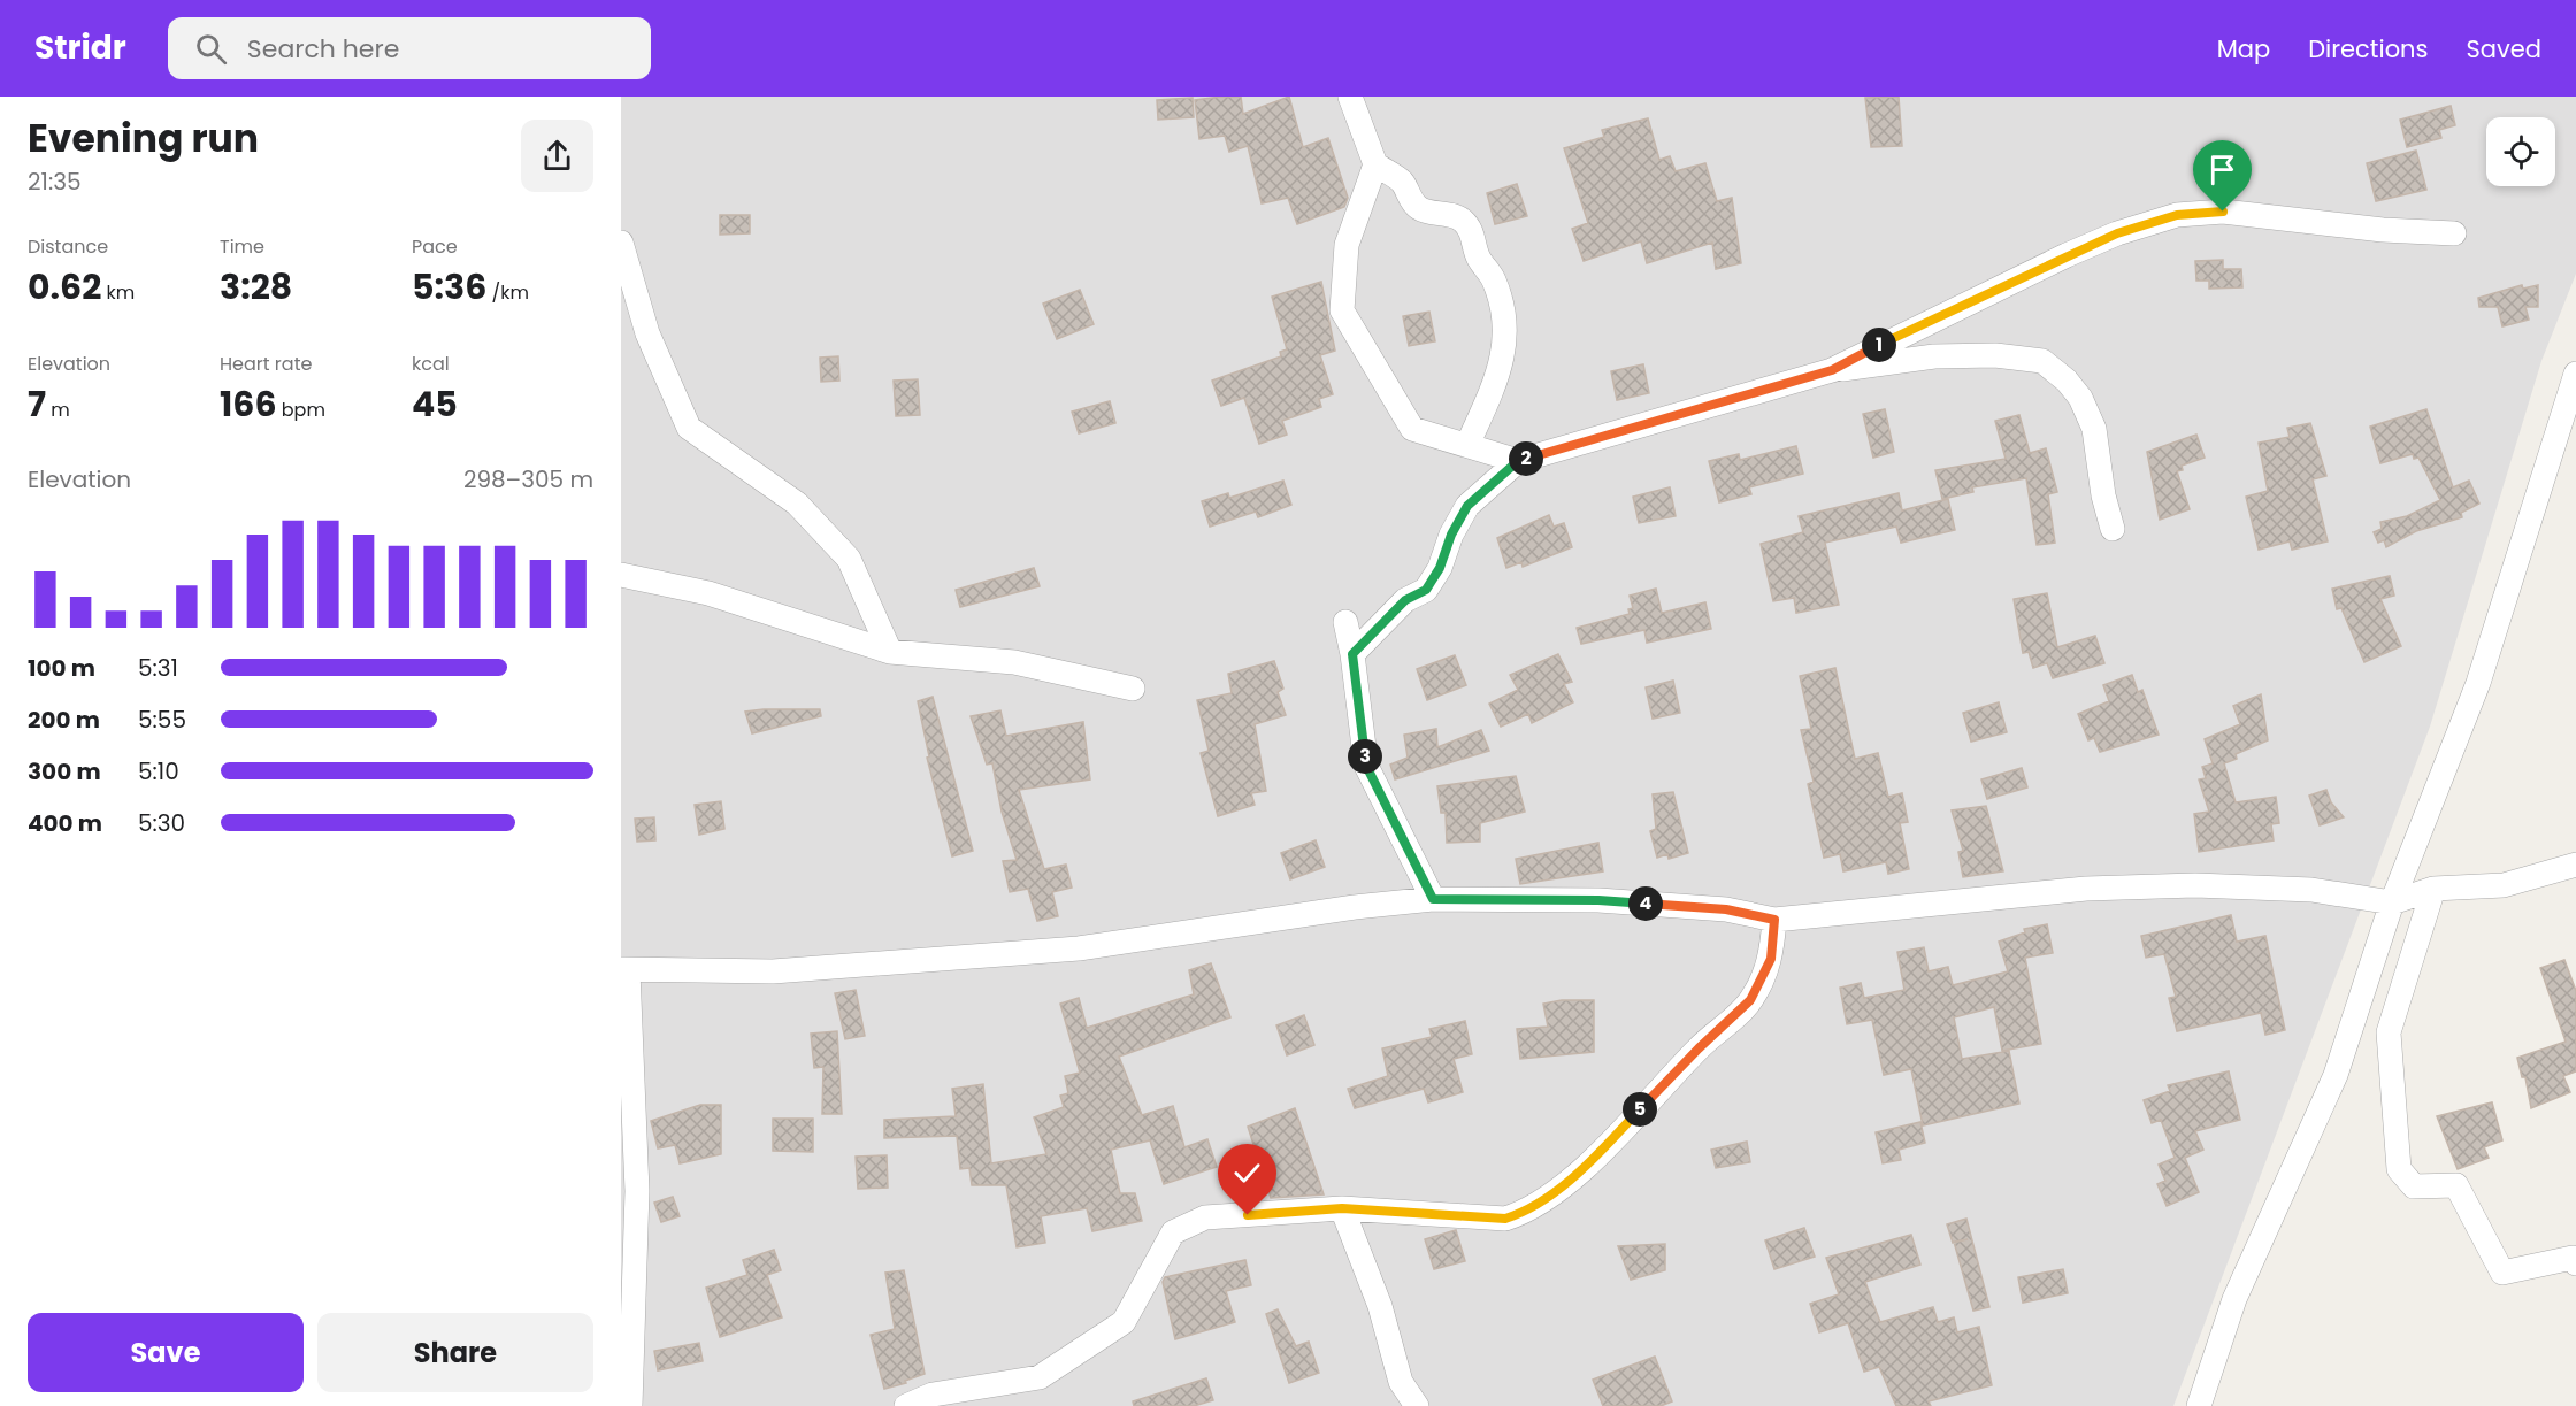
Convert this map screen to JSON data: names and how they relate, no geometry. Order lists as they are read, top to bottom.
{
  "page": {
    "header": "Stridr",
    "search": "Search here",
    "nav": ["Map", "Directions", "Saved"],
    "heading": ["Evening run", "21:35"],
    "stats": [
      ["Distance", "0.62 km"],
      ["Time", "3:28"],
      ["Pace", "5:36 /km"],
      ["Elevation", "7 m"],
      ["Heart rate", "166 bpm"],
      ["kcal", "45"]
    ],
    "pins": [
      "1",
      "2",
      "3",
      "4",
      "5"
    ],
    "chart": ["Elevation", "298–305 m"],
    "list": [
      {
        "name": "100 m",
        "note": "5:31"
      },
      {
        "name": "200 m",
        "note": "5:55"
      },
      {
        "name": "300 m",
        "note": "5:10"
      },
      {
        "name": "400 m",
        "note": "5:30"
      }
    ],
    "buttons": ["Save", "Share"]
  }
}
